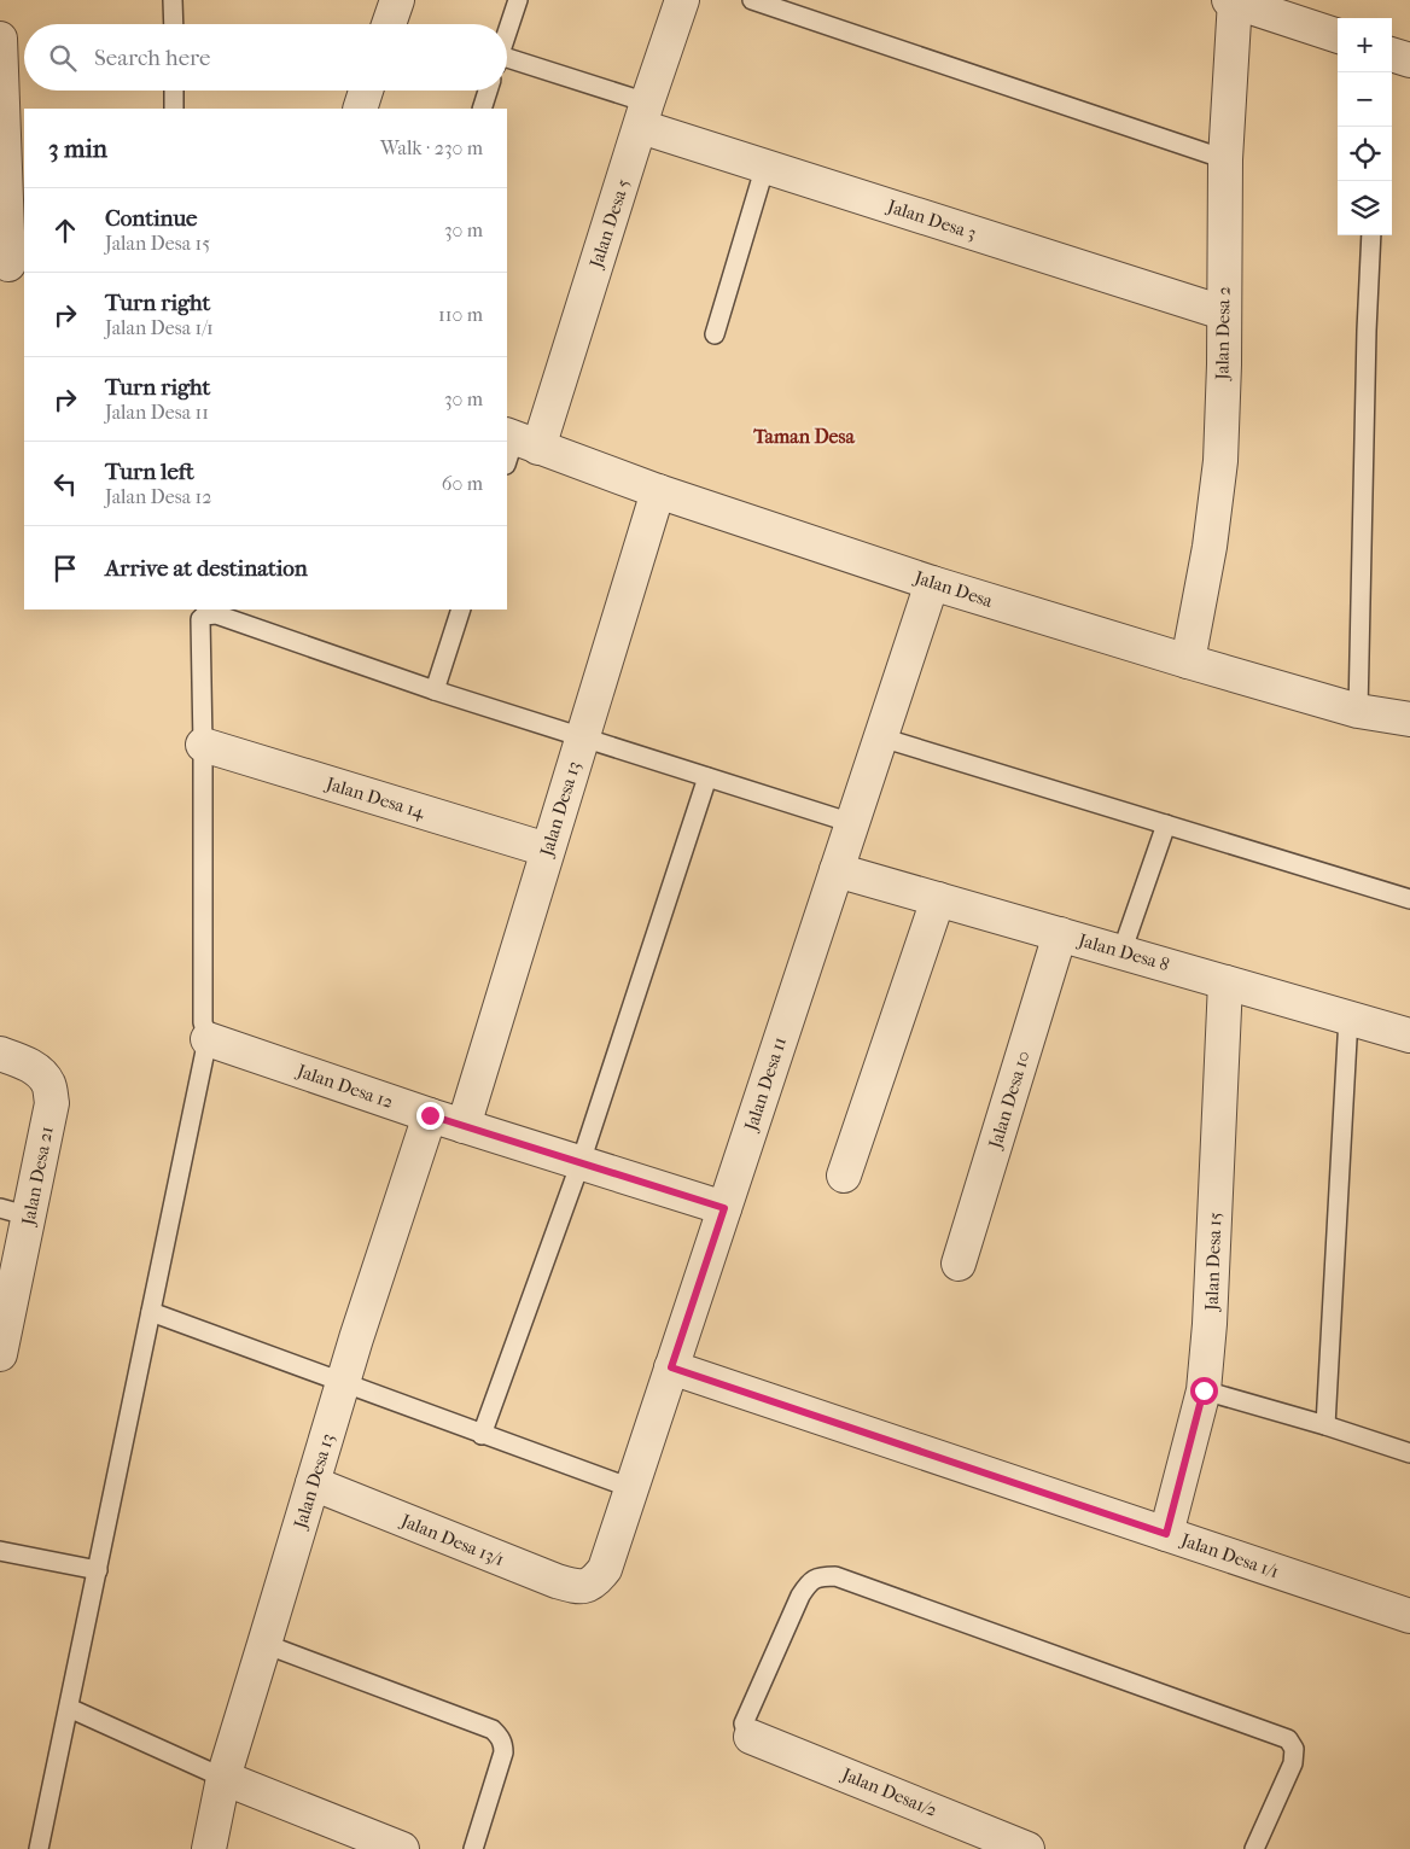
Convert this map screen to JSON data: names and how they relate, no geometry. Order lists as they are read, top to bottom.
{
  "streets": {
    "street": [
      "Jalan Desa 3",
      "Jalan Desa 5",
      "Jalan Desa 2",
      "Jalan Desa",
      "Jalan Desa 14",
      "Jalan Desa 13",
      "Jalan Desa 8",
      "Jalan Desa 11",
      "Jalan Desa 12",
      "Jalan Desa 10",
      "Jalan Desa 21",
      "Jalan Desa 15",
      "Jalan Desa 13/1",
      "Jalan Desa 1/1",
      "Jalan Desa1/2"
    ]
  },
  "crossings": [
    ["Jalan Desa 3", "Jalan Desa 5"],
    ["Jalan Desa 3", "Jalan Desa 2"],
    ["Jalan Desa 5", "Jalan Desa"],
    ["Jalan Desa 2", "Jalan Desa"],
    ["Jalan Desa", "Jalan Desa 13"],
    ["Jalan Desa", "Jalan Desa 11"],
    ["Jalan Desa 14", "Jalan Desa 13"],
    ["Jalan Desa 13", "Jalan Desa 12"],
    ["Jalan Desa 13", "Jalan Desa 13/1"],
    ["Jalan Desa 8", "Jalan Desa 11"],
    ["Jalan Desa 8", "Jalan Desa 10"],
    ["Jalan Desa 8", "Jalan Desa 15"],
    ["Jalan Desa 11", "Jalan Desa 12"],
    ["Jalan Desa 11", "Jalan Desa 13/1"],
    ["Jalan Desa 11", "Jalan Desa 1/1"],
    ["Jalan Desa 15", "Jalan Desa 1/1"]
  ],
  "districts": ["Taman Desa"],
  "page": {
    "map_buttons": ["+", "−"],
    "search": "Search here",
    "heading": ["3 min", "Walk · 230 m"],
    "list": [
      ["Continue", "Jalan Desa 15", "30 m"],
      ["Turn right", "Jalan Desa 1/1", "110 m"],
      ["Turn right", "Jalan Desa 11", "30 m"],
      ["Turn left", "Jalan Desa 12", "60 m"],
      "Arrive at destination"
    ]
  }
}
